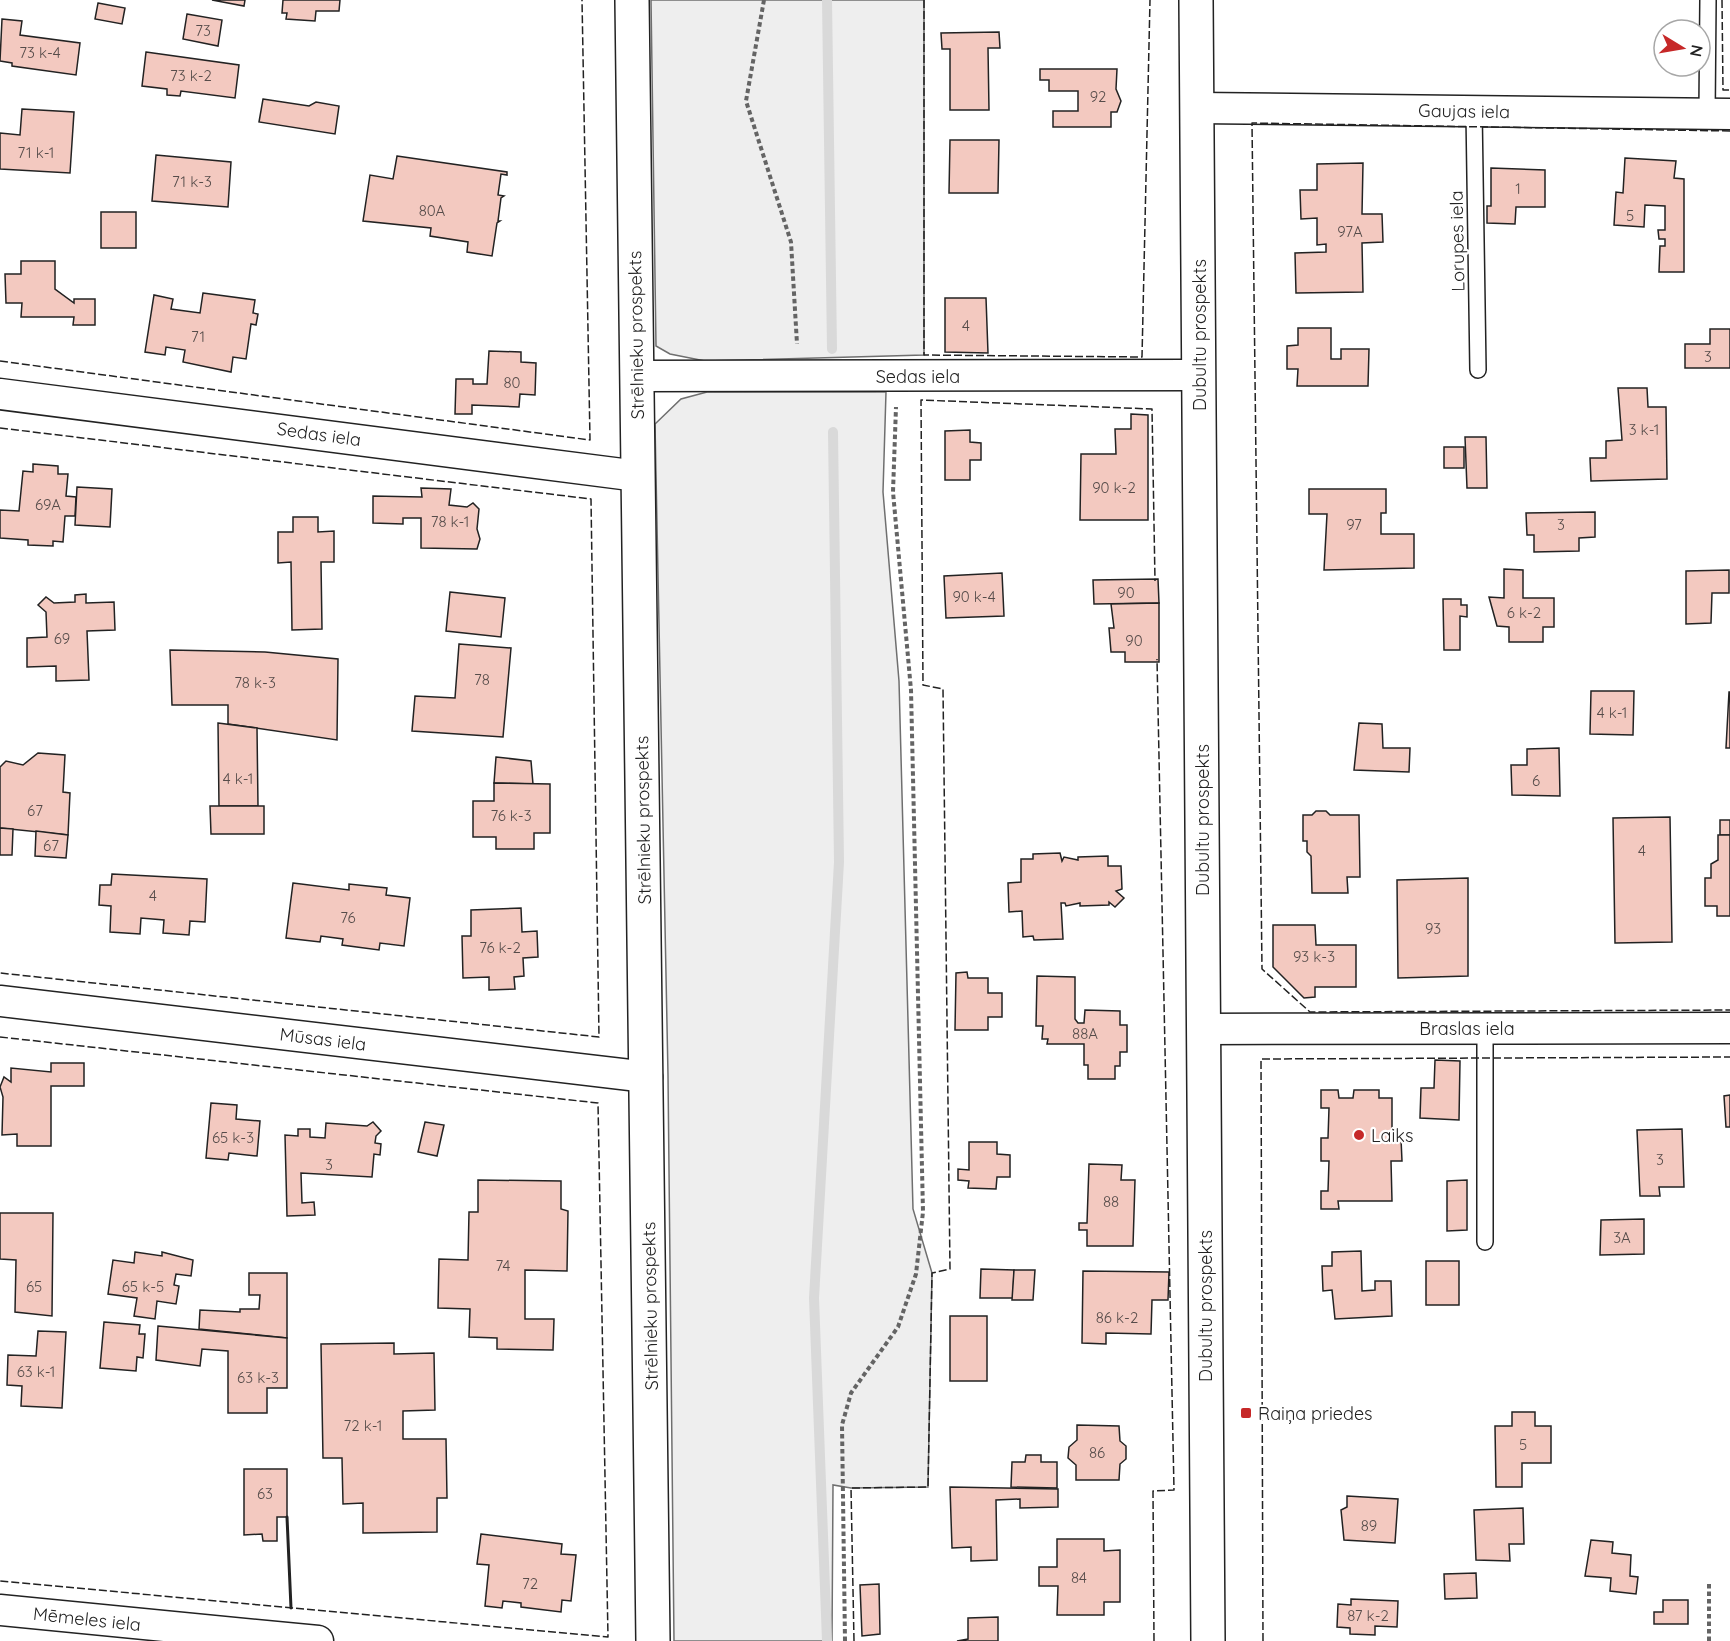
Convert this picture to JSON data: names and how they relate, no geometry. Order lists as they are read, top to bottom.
{
  "streets": {
    "main road": ["Strēlnieku prospekts", "Dubultu prospekts"],
    "street": [
      "Gaujas iela",
      "Sedas iela",
      "Braslas iela",
      "Mūsas iela",
      "Mēmeles iela"
    ],
    "lane": ["Lorupes iela"]
  },
  "crossings": [
    ["Gaujas iela", "Lorupes iela"],
    ["Gaujas iela", "Dubultu prospekts"],
    ["Strēlnieku prospekts", "Sedas iela"],
    ["Strēlnieku prospekts", "Mūsas iela"],
    ["Dubultu prospekts", "Sedas iela"],
    ["Dubultu prospekts", "Braslas iela"]
  ],
  "places": {
    "other": ["Laiks"],
    "transit": ["Raiņa priedes"]
  },
  "house_numbers": [
    "73",
    "73 k-4",
    "73 k-2",
    "92",
    "71 k-1",
    "71 k-3",
    "1",
    "80A",
    "5",
    "97A",
    "4",
    "71",
    "3",
    "80",
    "3 k-1",
    "90 k-2",
    "69A",
    "78 k-1",
    "97",
    "3",
    "90",
    "90 k-4",
    "6 k-2",
    "69",
    "90",
    "78",
    "78 k-3",
    "4 k-1",
    "4 k-1",
    "6",
    "67",
    "76 k-3",
    "67",
    "4",
    "4",
    "76",
    "93",
    "76 k-2",
    "93 k-3",
    "88A",
    "65 k-3",
    "3",
    "3",
    "88",
    "3A",
    "74",
    "65",
    "65 k-5",
    "86 k-2",
    "63 k-1",
    "63 k-3",
    "72 k-1",
    "5",
    "86",
    "63",
    "89",
    "84",
    "72",
    "87 k-2"
  ],
  "north": "right"
}
